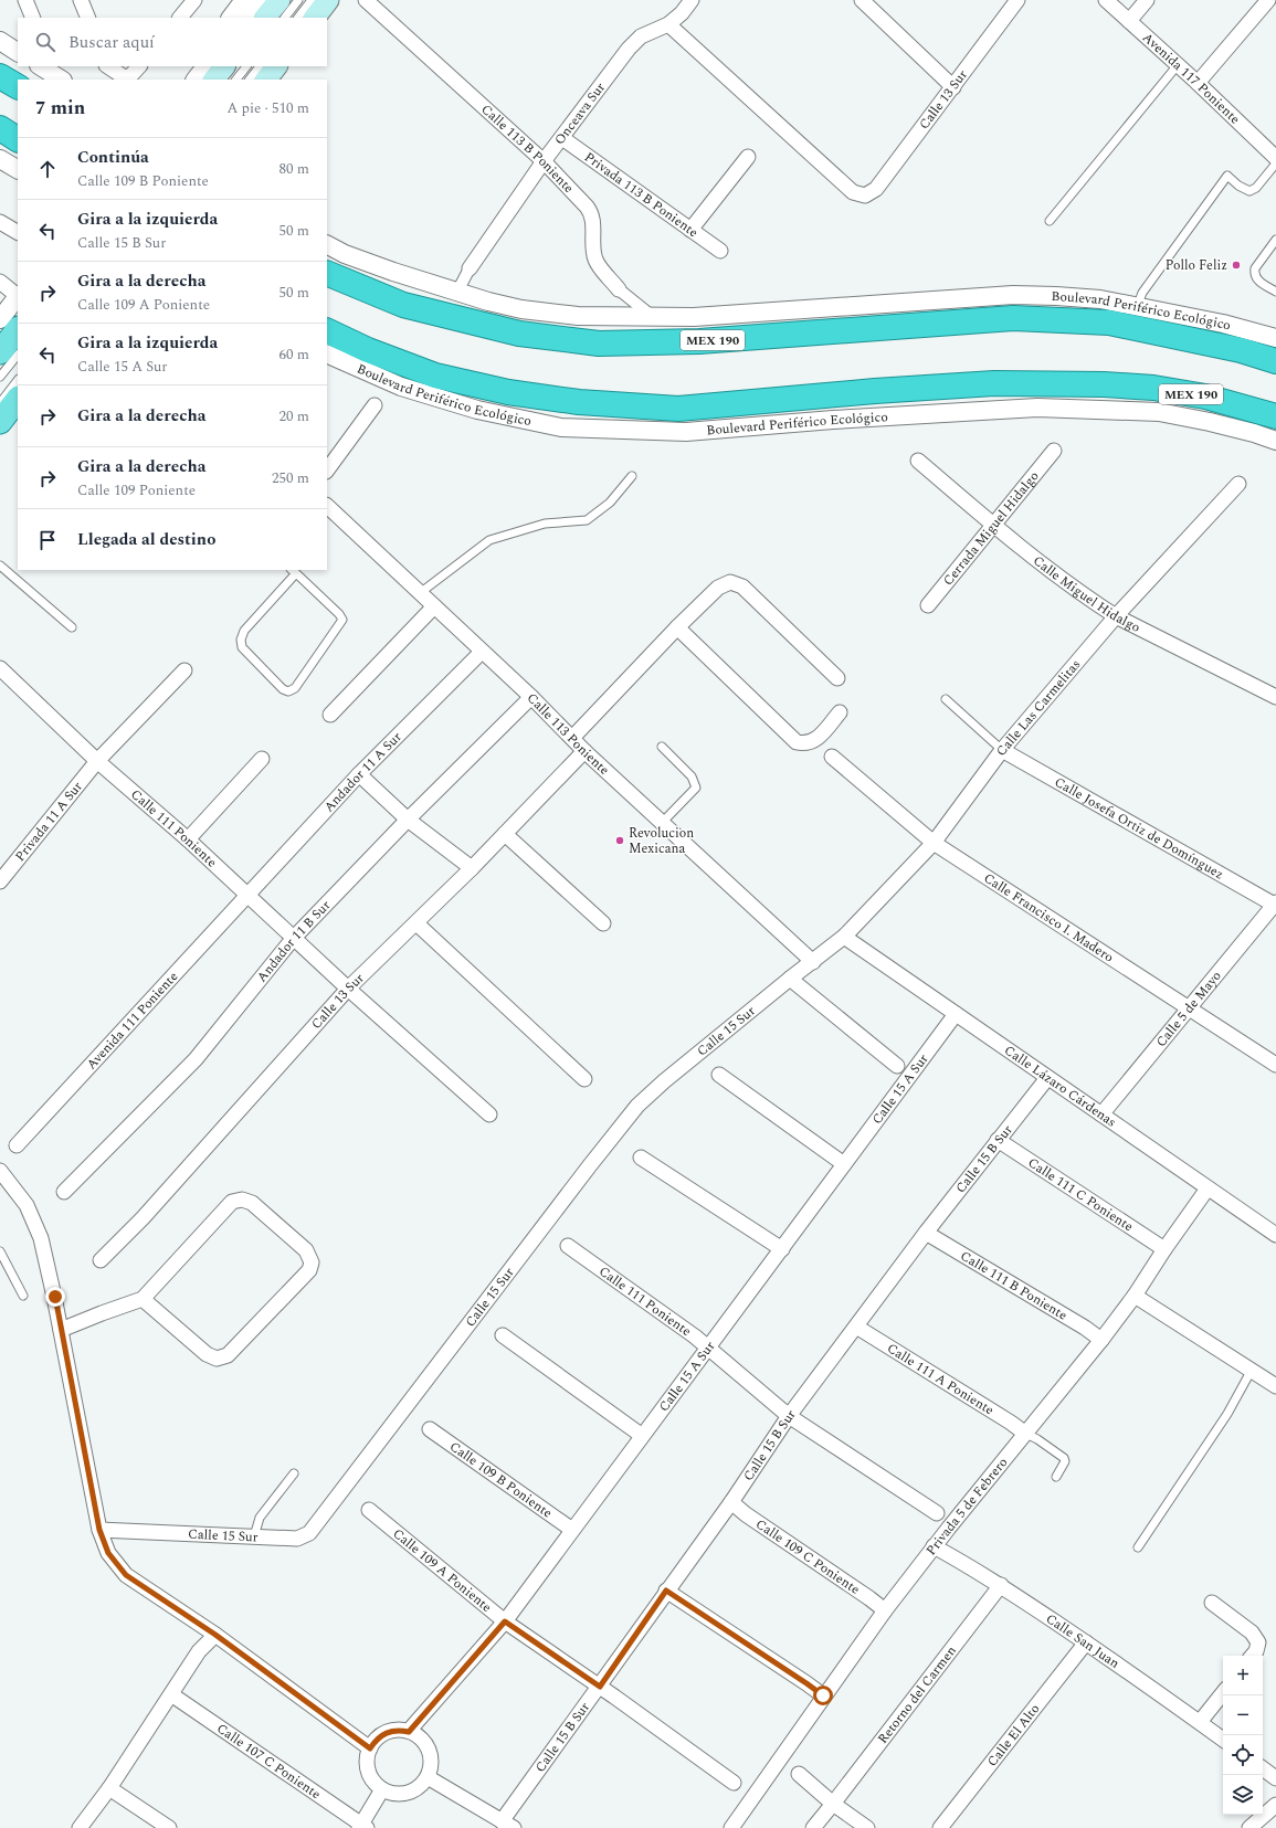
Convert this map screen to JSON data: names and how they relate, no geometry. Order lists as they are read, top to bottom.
{
  "streets": {
    "highway": ["Boulevard Periférico Ecológico", "MEX 190"],
    "street": [
      "Avenida 117 Poniente",
      "Calle 13 Sur",
      "Onceava Sur",
      "Calle 113 B Poniente",
      "Privada 113 B Poniente",
      "Cerrada Miguel Hidalgo",
      "Calle Miguel Hidalgo",
      "Calle Las Carmelitas",
      "Calle 113 Poniente",
      "Andador 11 A Sur",
      "Privada 11 A Sur",
      "Calle 111 Poniente",
      "Calle Josefa Ortiz de Domínguez",
      "Calle Francisco I. Madero",
      "Andador 11 B Sur",
      "Calle 5 de Mayo",
      "Avenida 111 Poniente",
      "Calle 15 Sur",
      "Calle Lázaro Cárdenas",
      "Calle 15 A Sur",
      "Calle 15 B Sur",
      "Calle 111 C Poniente",
      "Calle 111 B Poniente",
      "Calle 111 A Poniente",
      "Calle 109 B Poniente",
      "Privada 5 de Febrero",
      "Calle 109 C Poniente",
      "Calle 109 A Poniente",
      "Calle San Juan",
      "Retorno del Carmen",
      "Calle El Alto",
      "Calle 107 C Poniente"
    ]
  },
  "crossings": [
    ["Calle 13 Sur", "Onceava Sur"],
    ["Calle 13 Sur", "Calle 113 Poniente"],
    ["Calle 13 Sur", "Calle 111 Poniente"],
    ["Onceava Sur", "Calle 113 B Poniente"],
    ["Onceava Sur", "Privada 113 B Poniente"],
    ["Onceava Sur", "Boulevard Periférico Ecológico"],
    ["Calle 113 B Poniente", "Boulevard Periférico Ecológico"],
    ["Cerrada Miguel Hidalgo", "Calle Miguel Hidalgo"],
    ["Calle Miguel Hidalgo", "Calle Las Carmelitas"],
    ["Calle Las Carmelitas", "Calle Josefa Ortiz de Domínguez"],
    ["Calle Las Carmelitas", "Calle Francisco I. Madero"],
    ["Calle Las Carmelitas", "Calle 15 Sur"],
    ["Calle Las Carmelitas", "Calle Lázaro Cárdenas"],
    ["Calle 113 Poniente", "Andador 11 A Sur"],
    ["Calle 113 Poniente", "Andador 11 B Sur"],
    ["Calle 113 Poniente", "Calle 15 Sur"],
    ["Andador 11 A Sur", "Calle 111 Poniente"],
    ["Andador 11 A Sur", "Avenida 111 Poniente"],
    ["Privada 11 A Sur", "Calle 111 Poniente"],
    ["Calle 111 Poniente", "Andador 11 B Sur"],
    ["Calle 111 Poniente", "Avenida 111 Poniente"],
    ["Calle 111 Poniente", "Calle 15 A Sur"],
    ["Calle 111 Poniente", "Calle 15 B Sur"],
    ["Calle Josefa Ortiz de Domínguez", "Calle 5 de Mayo"],
    ["Calle Francisco I. Madero", "Calle 5 de Mayo"],
    ["Calle 5 de Mayo", "Calle Lázaro Cárdenas"],
    ["Calle 15 Sur", "Calle Lázaro Cárdenas"],
    ["Calle Lázaro Cárdenas", "Calle 15 A Sur"],
    ["Calle Lázaro Cárdenas", "Calle 15 B Sur"],
    ["Calle Lázaro Cárdenas", "Privada 5 de Febrero"],
    ["Calle 15 A Sur", "Calle 109 B Poniente"],
    ["Calle 15 A Sur", "Calle 109 A Poniente"],
    ["Calle 15 B Sur", "Calle 111 C Poniente"],
    ["Calle 15 B Sur", "Calle 111 B Poniente"],
    ["Calle 15 B Sur", "Calle 111 A Poniente"],
    ["Calle 15 B Sur", "Calle 109 C Poniente"],
    ["Calle 15 B Sur", "Calle 109 A Poniente"],
    ["Calle 111 C Poniente", "Privada 5 de Febrero"],
    ["Calle 111 B Poniente", "Privada 5 de Febrero"],
    ["Calle 111 A Poniente", "Privada 5 de Febrero"],
    ["Privada 5 de Febrero", "Calle 109 C Poniente"],
    ["Privada 5 de Febrero", "Calle San Juan"],
    ["Calle San Juan", "Retorno del Carmen"],
    ["Calle San Juan", "Calle El Alto"]
  ],
  "places": ["Pollo Feliz", "Revolucion Mexicana"],
  "page": {
    "search": "Buscar aquí",
    "heading": ["7 min", "A pie · 510 m"],
    "list": [
      ["Continúa", "Calle 109 B Poniente", "80 m"],
      ["Gira a la izquierda", "Calle 15 B Sur", "50 m"],
      ["Gira a la derecha", "Calle 109 A Poniente", "50 m"],
      ["Gira a la izquierda", "Calle 15 A Sur", "60 m"],
      ["Gira a la derecha", "20 m"],
      ["Gira a la derecha", "Calle 109 Poniente", "250 m"],
      "Llegada al destino"
    ],
    "map_buttons": ["+", "−"]
  }
}
